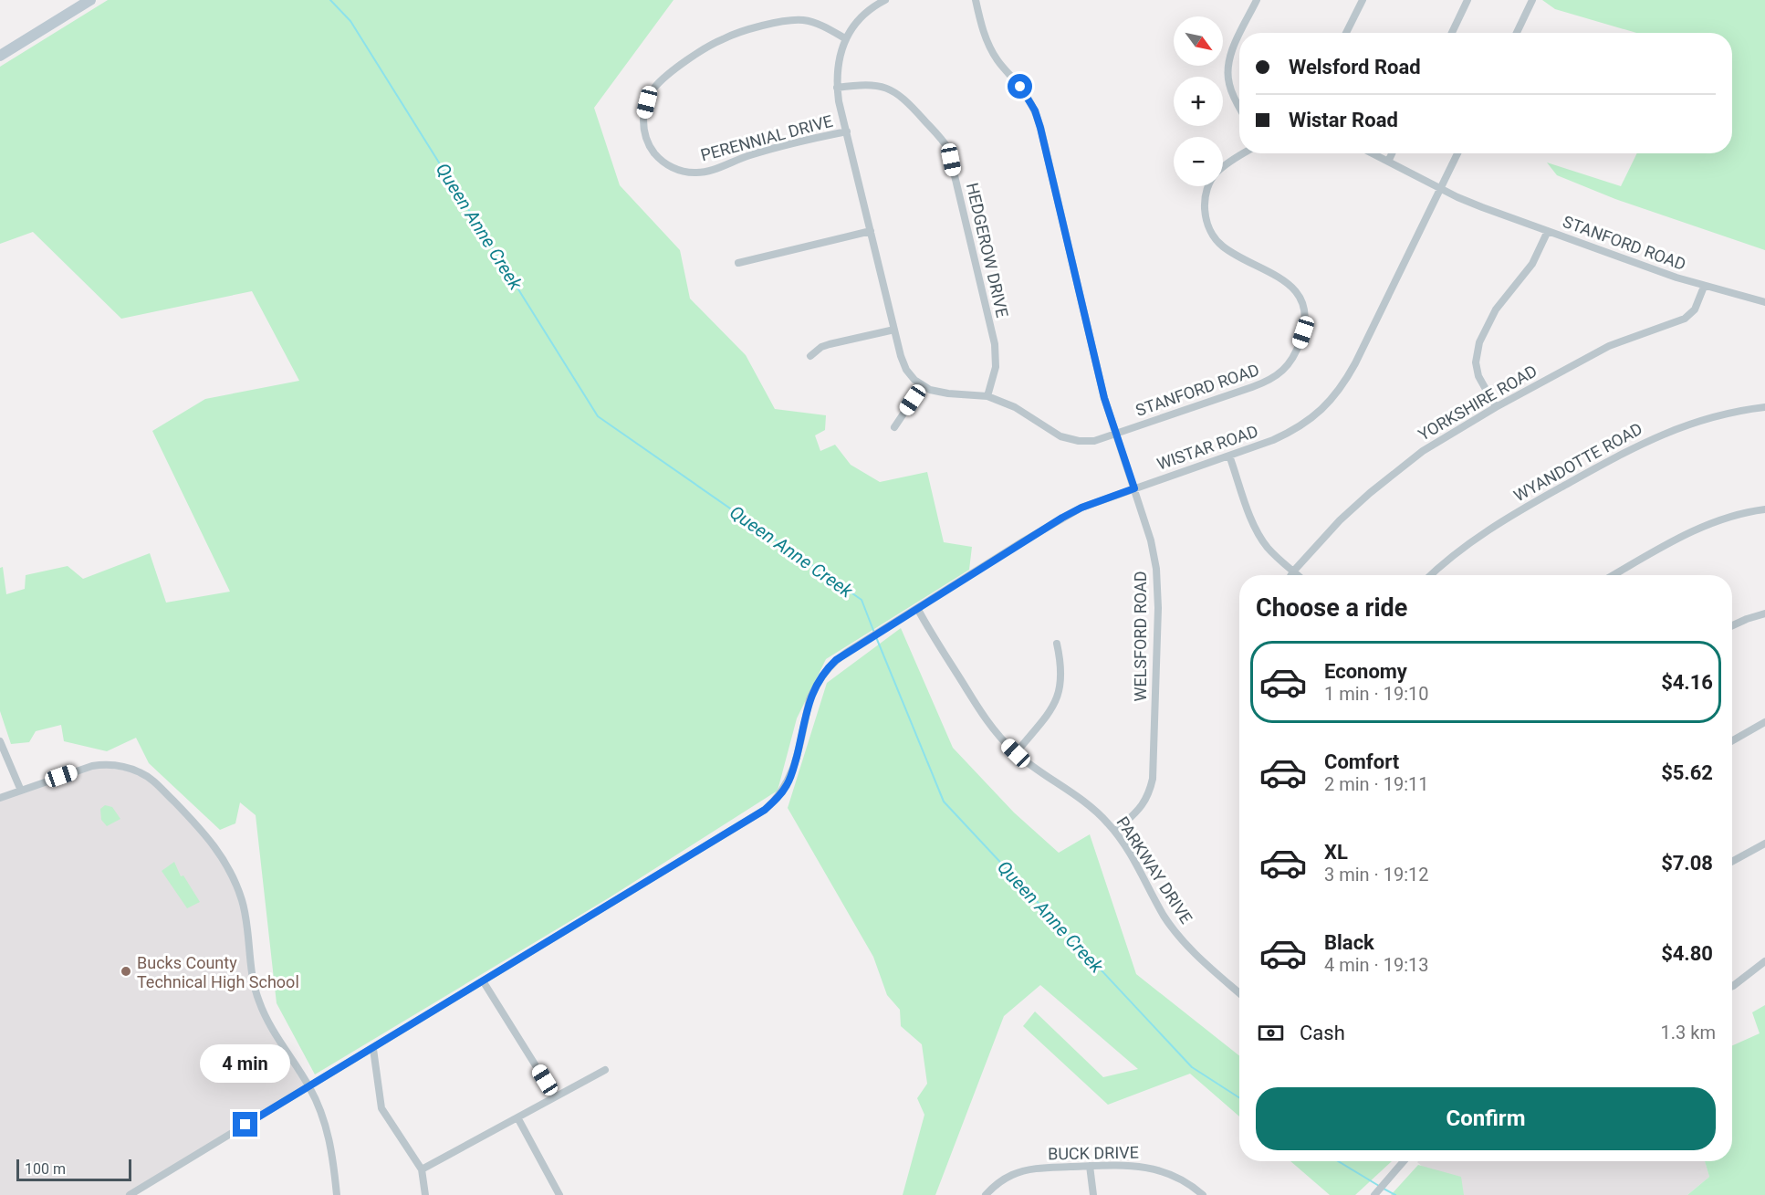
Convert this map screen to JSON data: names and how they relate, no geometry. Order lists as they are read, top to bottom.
{
  "streets": {
    "street": [
      "PERENNIAL DRIVE",
      "STANFORD ROAD",
      "HEDGEROW DRIVE",
      "YORKSHIRE ROAD",
      "WISTAR ROAD",
      "WYANDOTTE ROAD",
      "WELSFORD ROAD",
      "PARKWAY DRIVE",
      "BUCK DRIVE"
    ]
  },
  "crossings": [
    ["PERENNIAL DRIVE", "STANFORD ROAD"],
    ["STANFORD ROAD", "HEDGEROW DRIVE"],
    ["STANFORD ROAD", "YORKSHIRE ROAD"],
    ["STANFORD ROAD", "WISTAR ROAD"],
    ["STANFORD ROAD", "WELSFORD ROAD"],
    ["WISTAR ROAD", "WELSFORD ROAD"],
    ["WISTAR ROAD", "PARKWAY DRIVE"],
    ["WELSFORD ROAD", "PARKWAY DRIVE"]
  ],
  "water": ["Queen Anne Creek"],
  "places": ["Bucks County Technical High School"],
  "scale_bar": "100 m",
  "north": "bottom right",
  "page": {
    "map_buttons": ["+", "−"],
    "banner": ["Welsford Road", "Wistar Road"],
    "heading": "Choose a ride",
    "list": [
      {
        "name": "Economy",
        "note": "1 min · 19:10",
        "value": "$4.16"
      },
      {
        "name": "Comfort",
        "note": "2 min · 19:11",
        "value": "$5.62"
      },
      {
        "name": "XL",
        "note": "3 min · 19:12",
        "value": "$7.08"
      },
      {
        "name": "Black",
        "note": "4 min · 19:13",
        "value": "$4.80"
      }
    ],
    "pay": ["Cash", "1.3 km"],
    "bubble": "4 min",
    "buttons": "Confirm",
    "scale": "100 m"
  }
}
